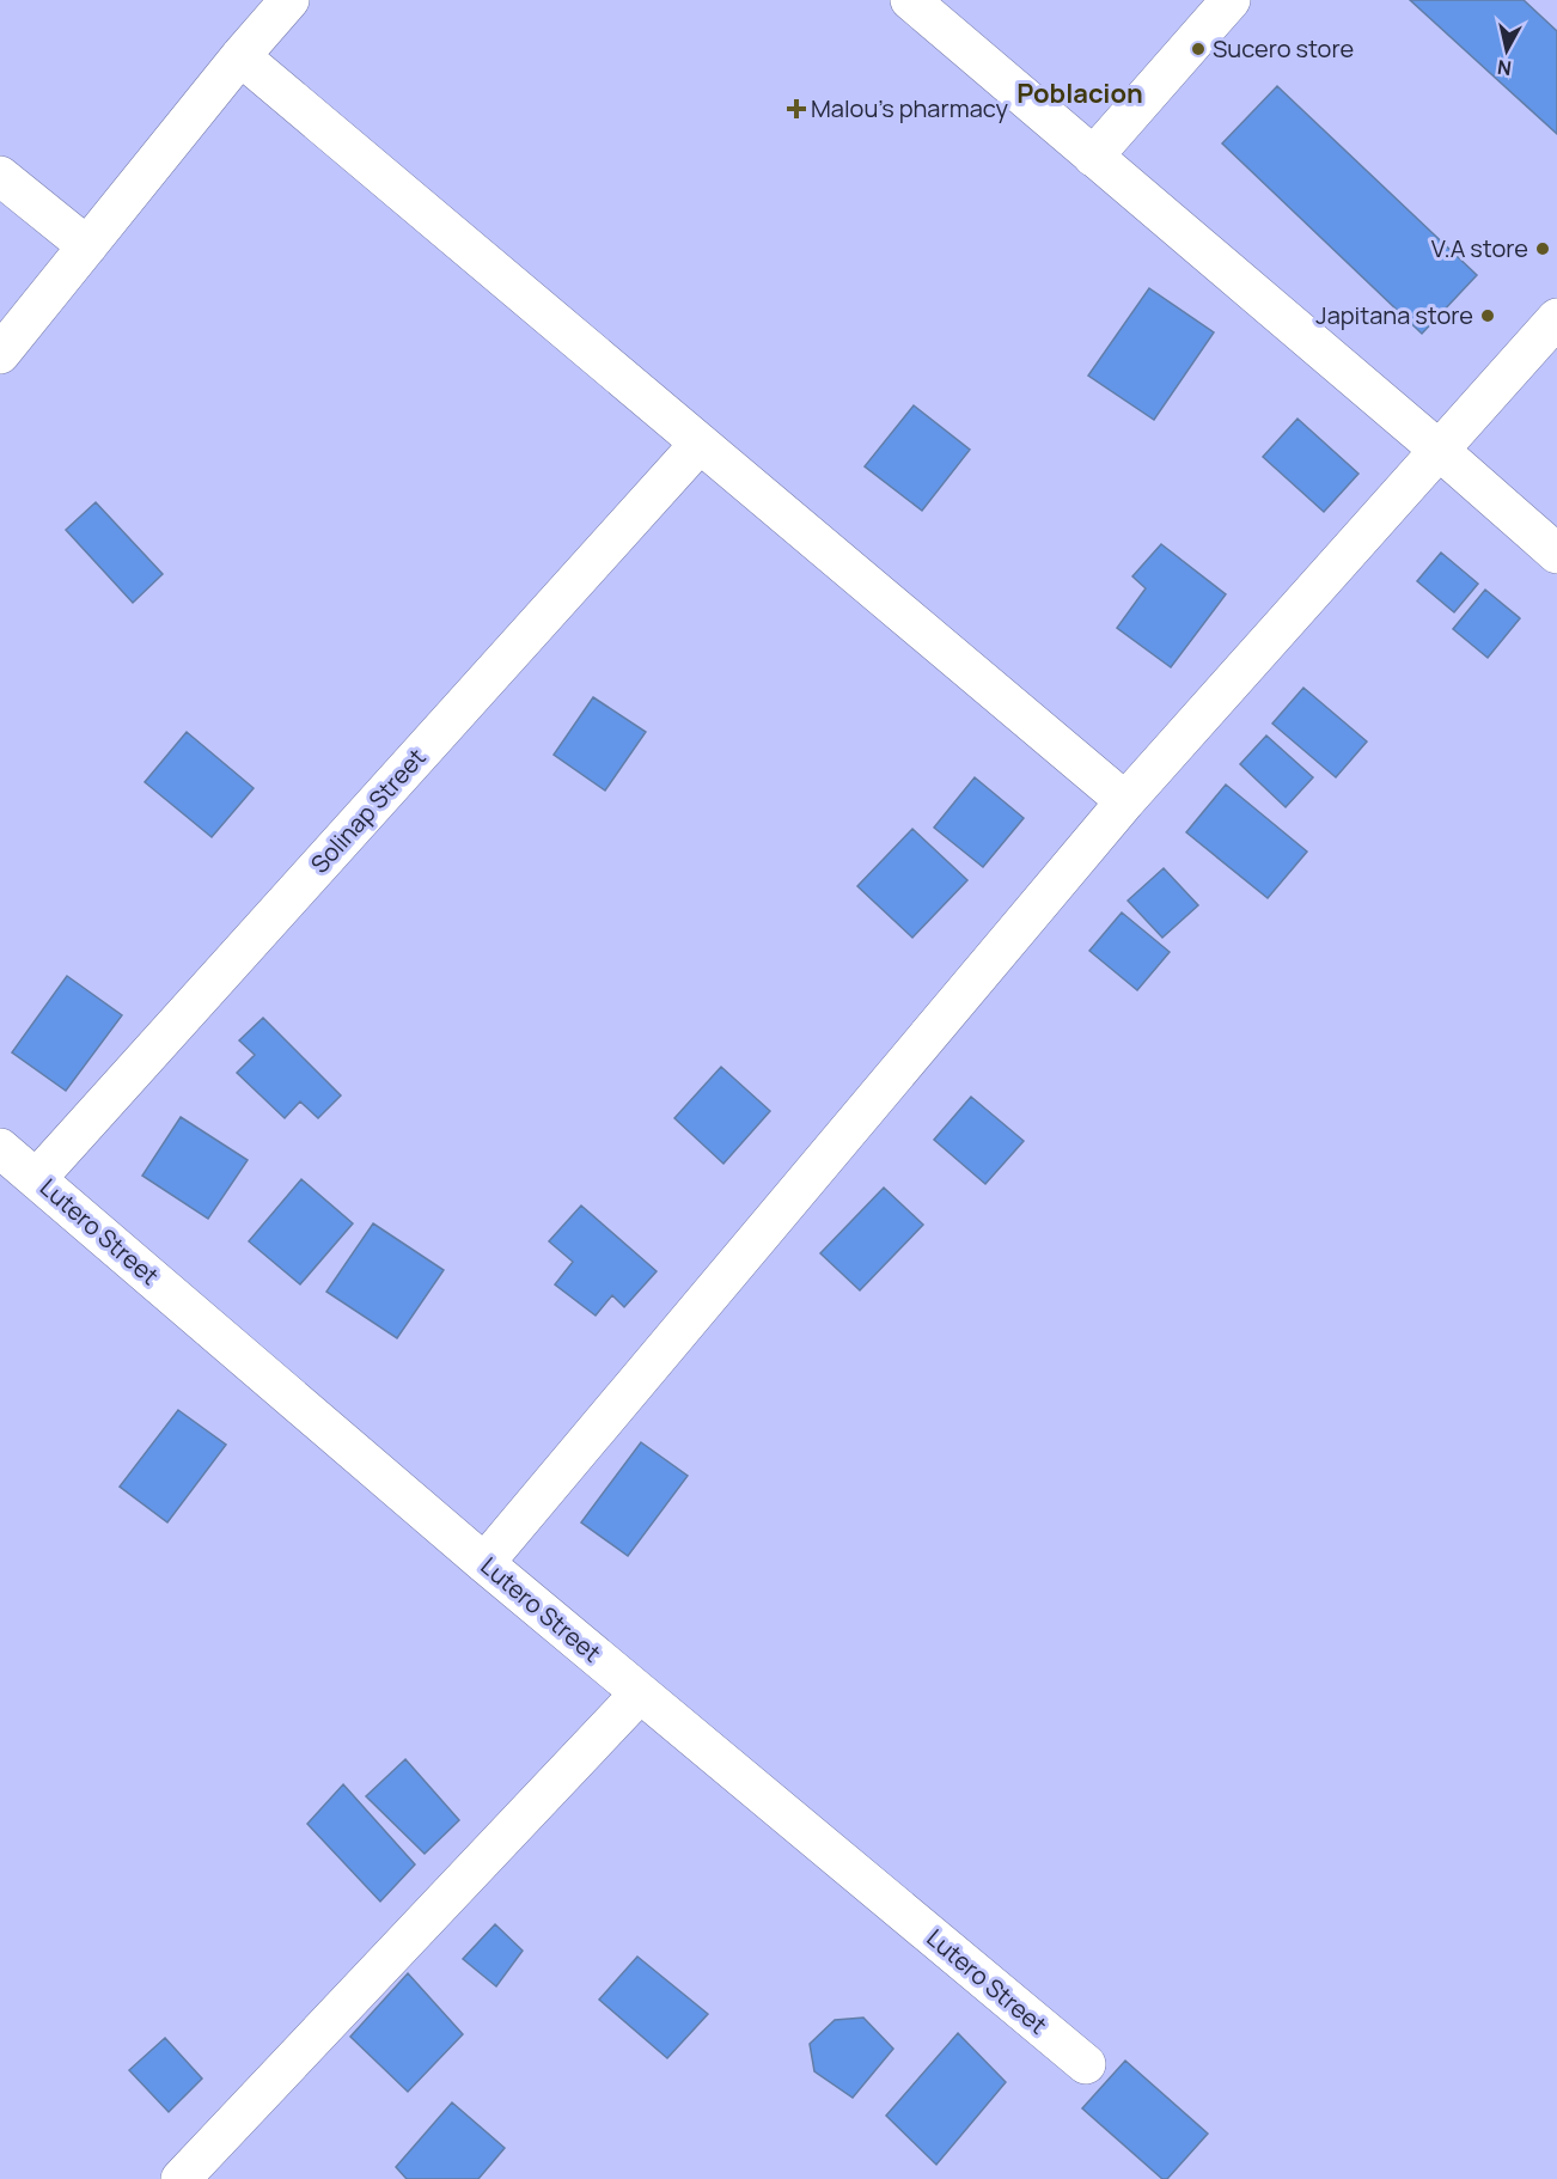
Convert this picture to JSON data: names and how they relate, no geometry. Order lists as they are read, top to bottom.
{
  "streets": {
    "street": ["Solinap Street", "Lutero Street"]
  },
  "crossings": [
    ["Solinap Street", "Lutero Street"]
  ],
  "districts": ["Poblacion"],
  "places": {
    "other": ["Sucero store", "V.A store", "Japitana store"],
    "health": ["Malou's pharmacy"]
  },
  "north": "bottom"
}
